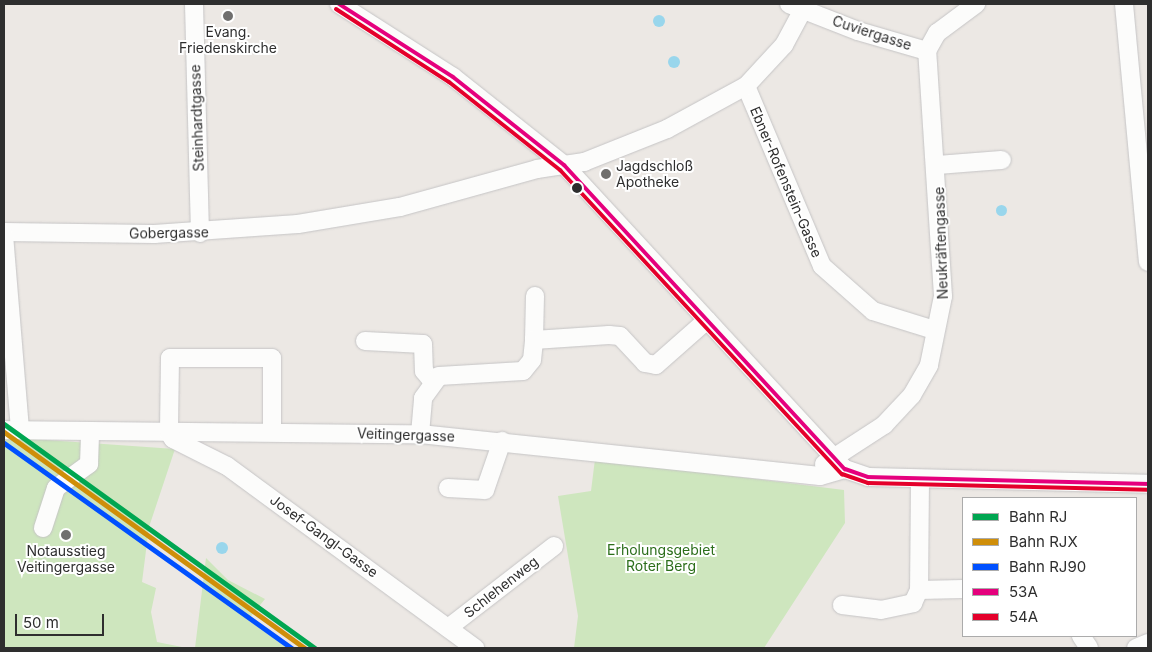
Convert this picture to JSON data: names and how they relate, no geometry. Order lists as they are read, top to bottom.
{
  "streets": {
    "street": [
      "Cuviergasse",
      "Steinhardtgasse",
      "Ebner-Rofenstein-Gasse",
      "Gobergasse",
      "Neukräftengasse",
      "Veitingergasse",
      "Josef-Gangl-Gasse",
      "Schlehenweg"
    ]
  },
  "crossings": [
    ["Cuviergasse", "Gobergasse"],
    ["Cuviergasse", "Neukräftengasse"],
    ["Steinhardtgasse", "Gobergasse"],
    ["Ebner-Rofenstein-Gasse", "Gobergasse"],
    ["Ebner-Rofenstein-Gasse", "Neukräftengasse"],
    ["Neukräftengasse", "Veitingergasse"],
    ["Veitingergasse", "Josef-Gangl-Gasse"],
    ["Josef-Gangl-Gasse", "Schlehenweg"]
  ],
  "parks": ["Erholungsgebiet Roter Berg"],
  "places": ["Evang. Friedenskirche", "Jagdschloß Apotheke", "Notausstieg Veitingergasse"],
  "lines": [
    "transit line 53A",
    "transit line 54A",
    "rail line RJ",
    "rail line RJX",
    "rail line RJ90"
  ],
  "legend": [
    "Bahn RJ",
    "Bahn RJX",
    "Bahn RJ90",
    "53A",
    "54A"
  ],
  "scale_bar": "50 m"
}
